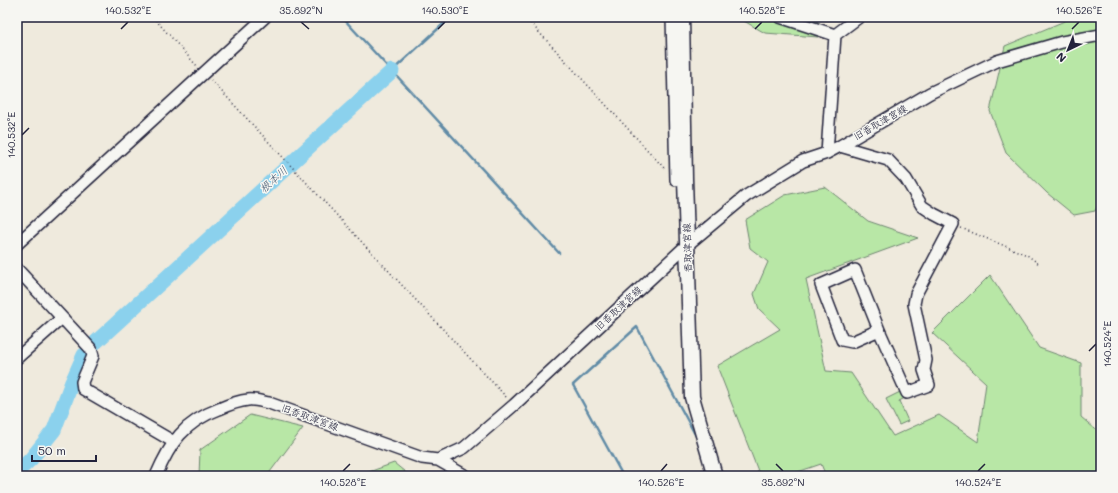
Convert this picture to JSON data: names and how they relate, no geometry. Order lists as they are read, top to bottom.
{
  "streets": {
    "main road": ["香取津宮線"],
    "street": ["旧香取津宮線"]
  },
  "crossings": [
    ["旧香取津宮線", "香取津宮線"]
  ],
  "water": ["根本川"],
  "scale_bar": "50 m",
  "north": "bottom left",
  "coordinates": [
    "140.532°E",
    "35.892°N",
    "140.530°E",
    "140.528°E",
    "140.526°E",
    "140.524°E"
  ]
}
